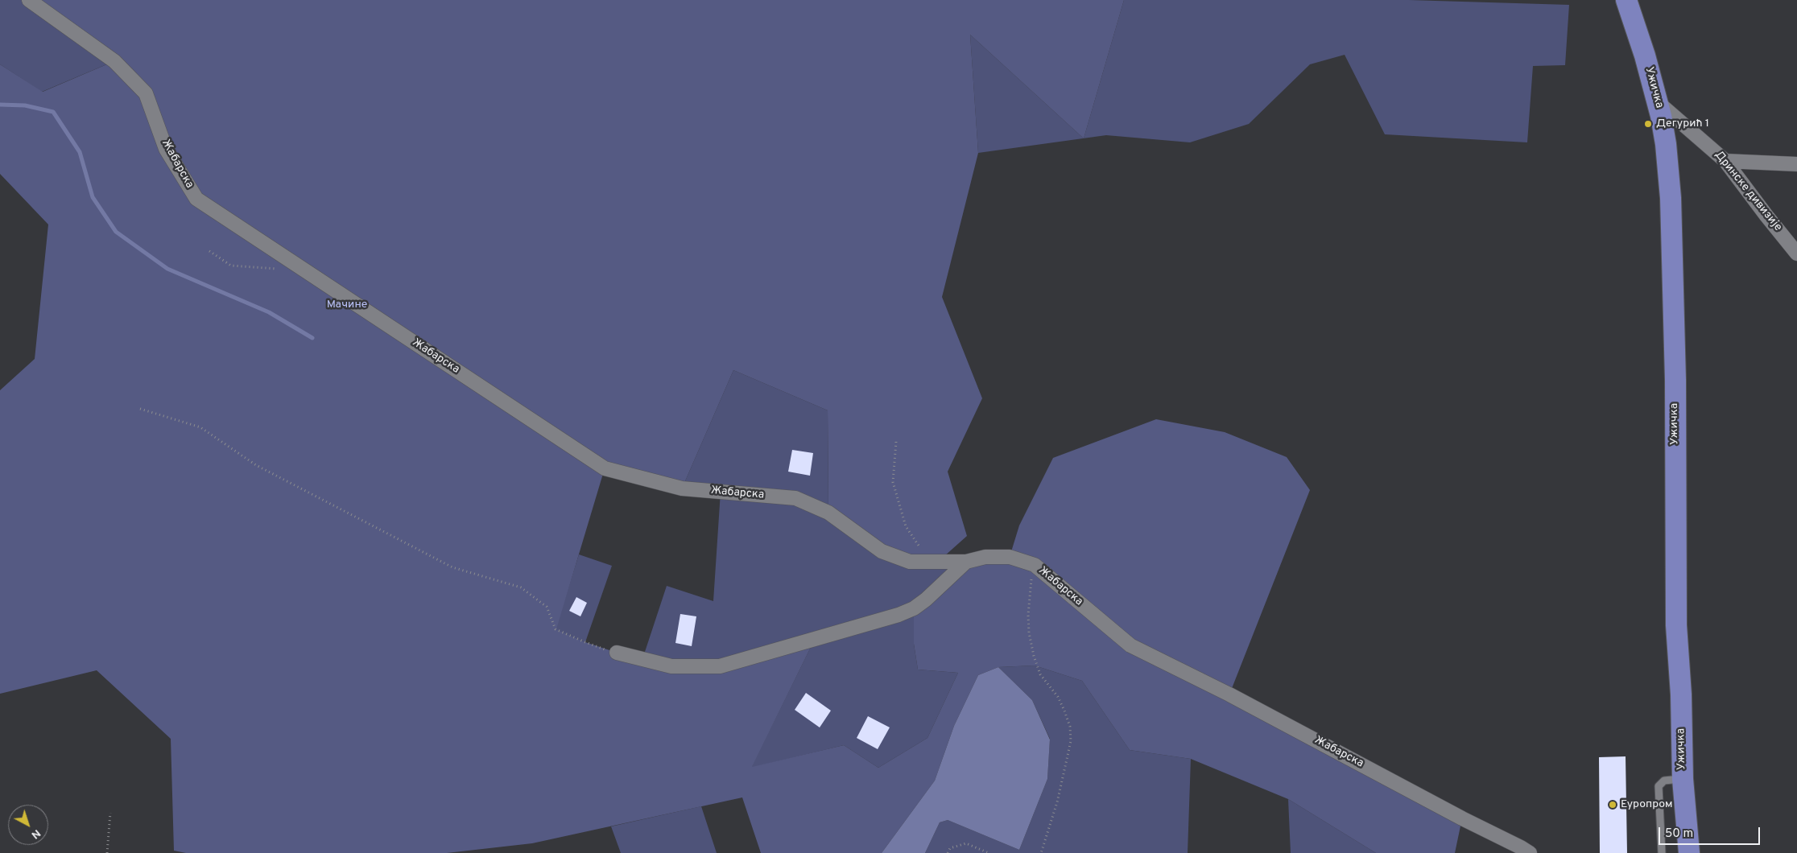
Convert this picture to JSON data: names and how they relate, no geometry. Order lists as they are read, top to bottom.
{
  "streets": {
    "main road": ["Ужичка"],
    "street": ["Жабарска", "Дринске дивизије"]
  },
  "crossings": [
    ["Ужичка", "Дринске дивизије"]
  ],
  "parks": ["Мачине"],
  "places": ["Дегурић 1", "Еуропром"],
  "scale_bar": "50 m",
  "north": "bottom right"
}
